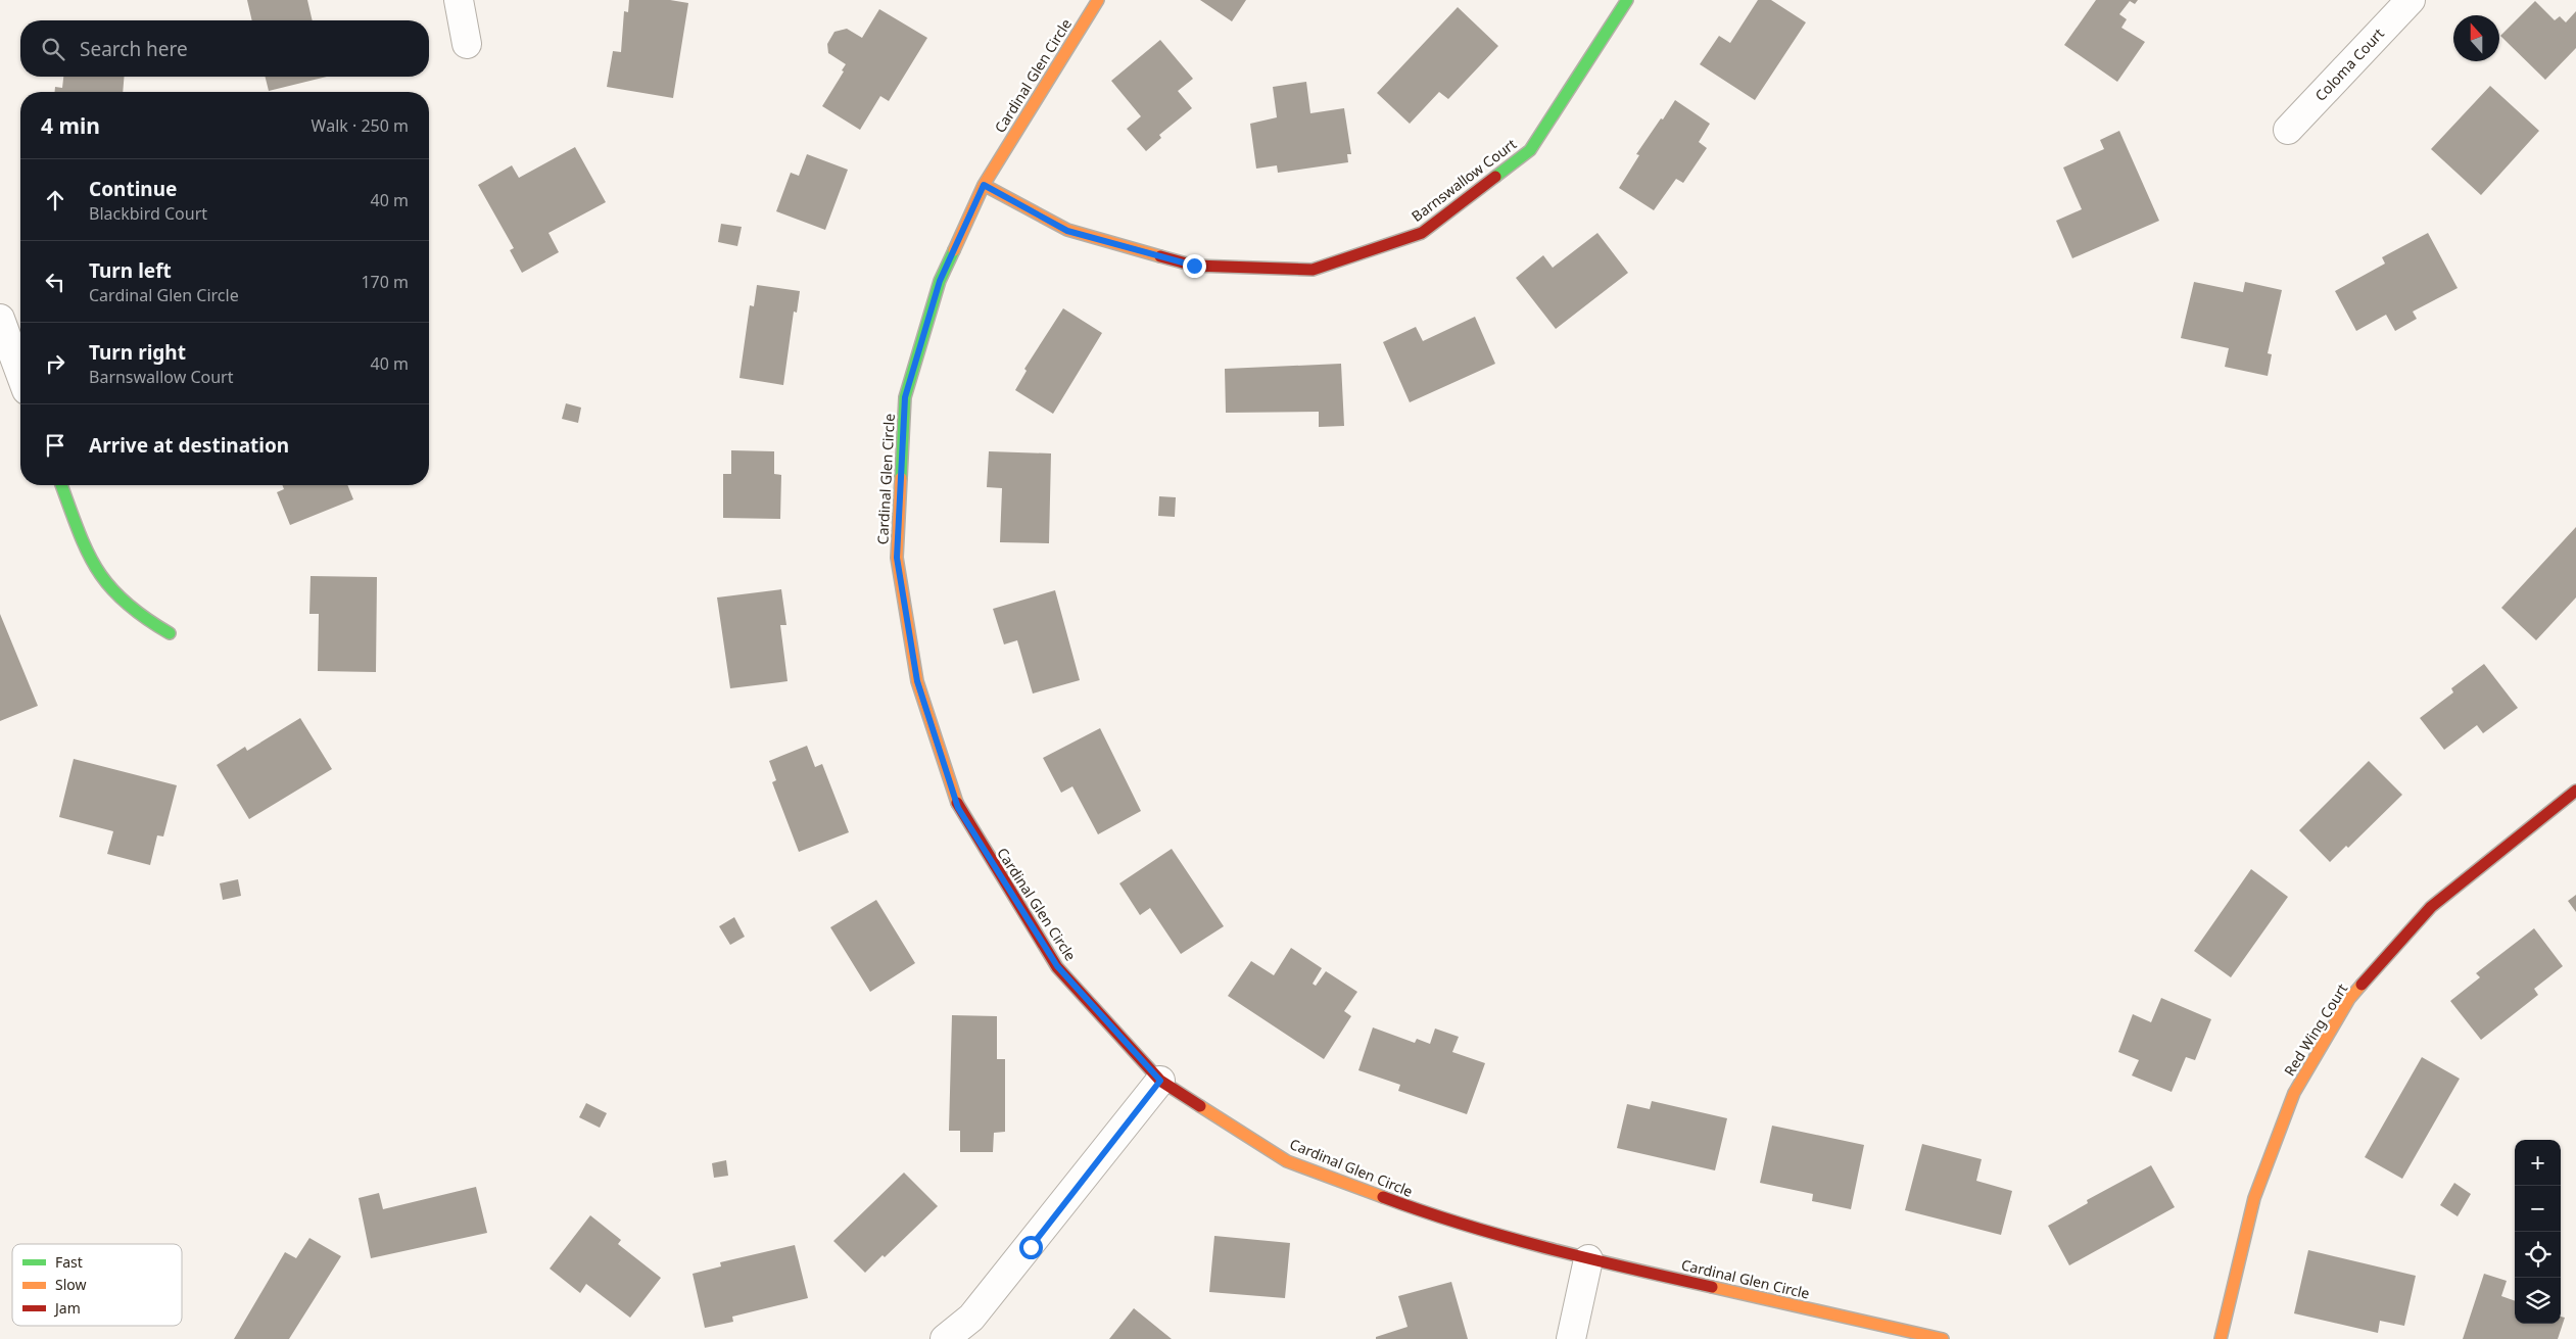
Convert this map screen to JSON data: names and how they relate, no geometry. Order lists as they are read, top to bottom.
{
  "streets": {
    "street": [
      "Coloma Court",
      "Cardinal Glen Circle",
      "Barnswallow Court",
      "Red Wing Court"
    ]
  },
  "crossings": [
    ["Cardinal Glen Circle", "Barnswallow Court"]
  ],
  "legend": ["Fast", "Slow", "Jam"],
  "north": "top",
  "page": {
    "search": "Search here",
    "heading": ["4 min", "Walk · 250 m"],
    "list": [
      ["Continue", "Blackbird Court", "40 m"],
      ["Turn left", "Cardinal Glen Circle", "170 m"],
      ["Turn right", "Barnswallow Court", "40 m"],
      "Arrive at destination"
    ],
    "map_buttons": ["+", "−"]
  }
}
